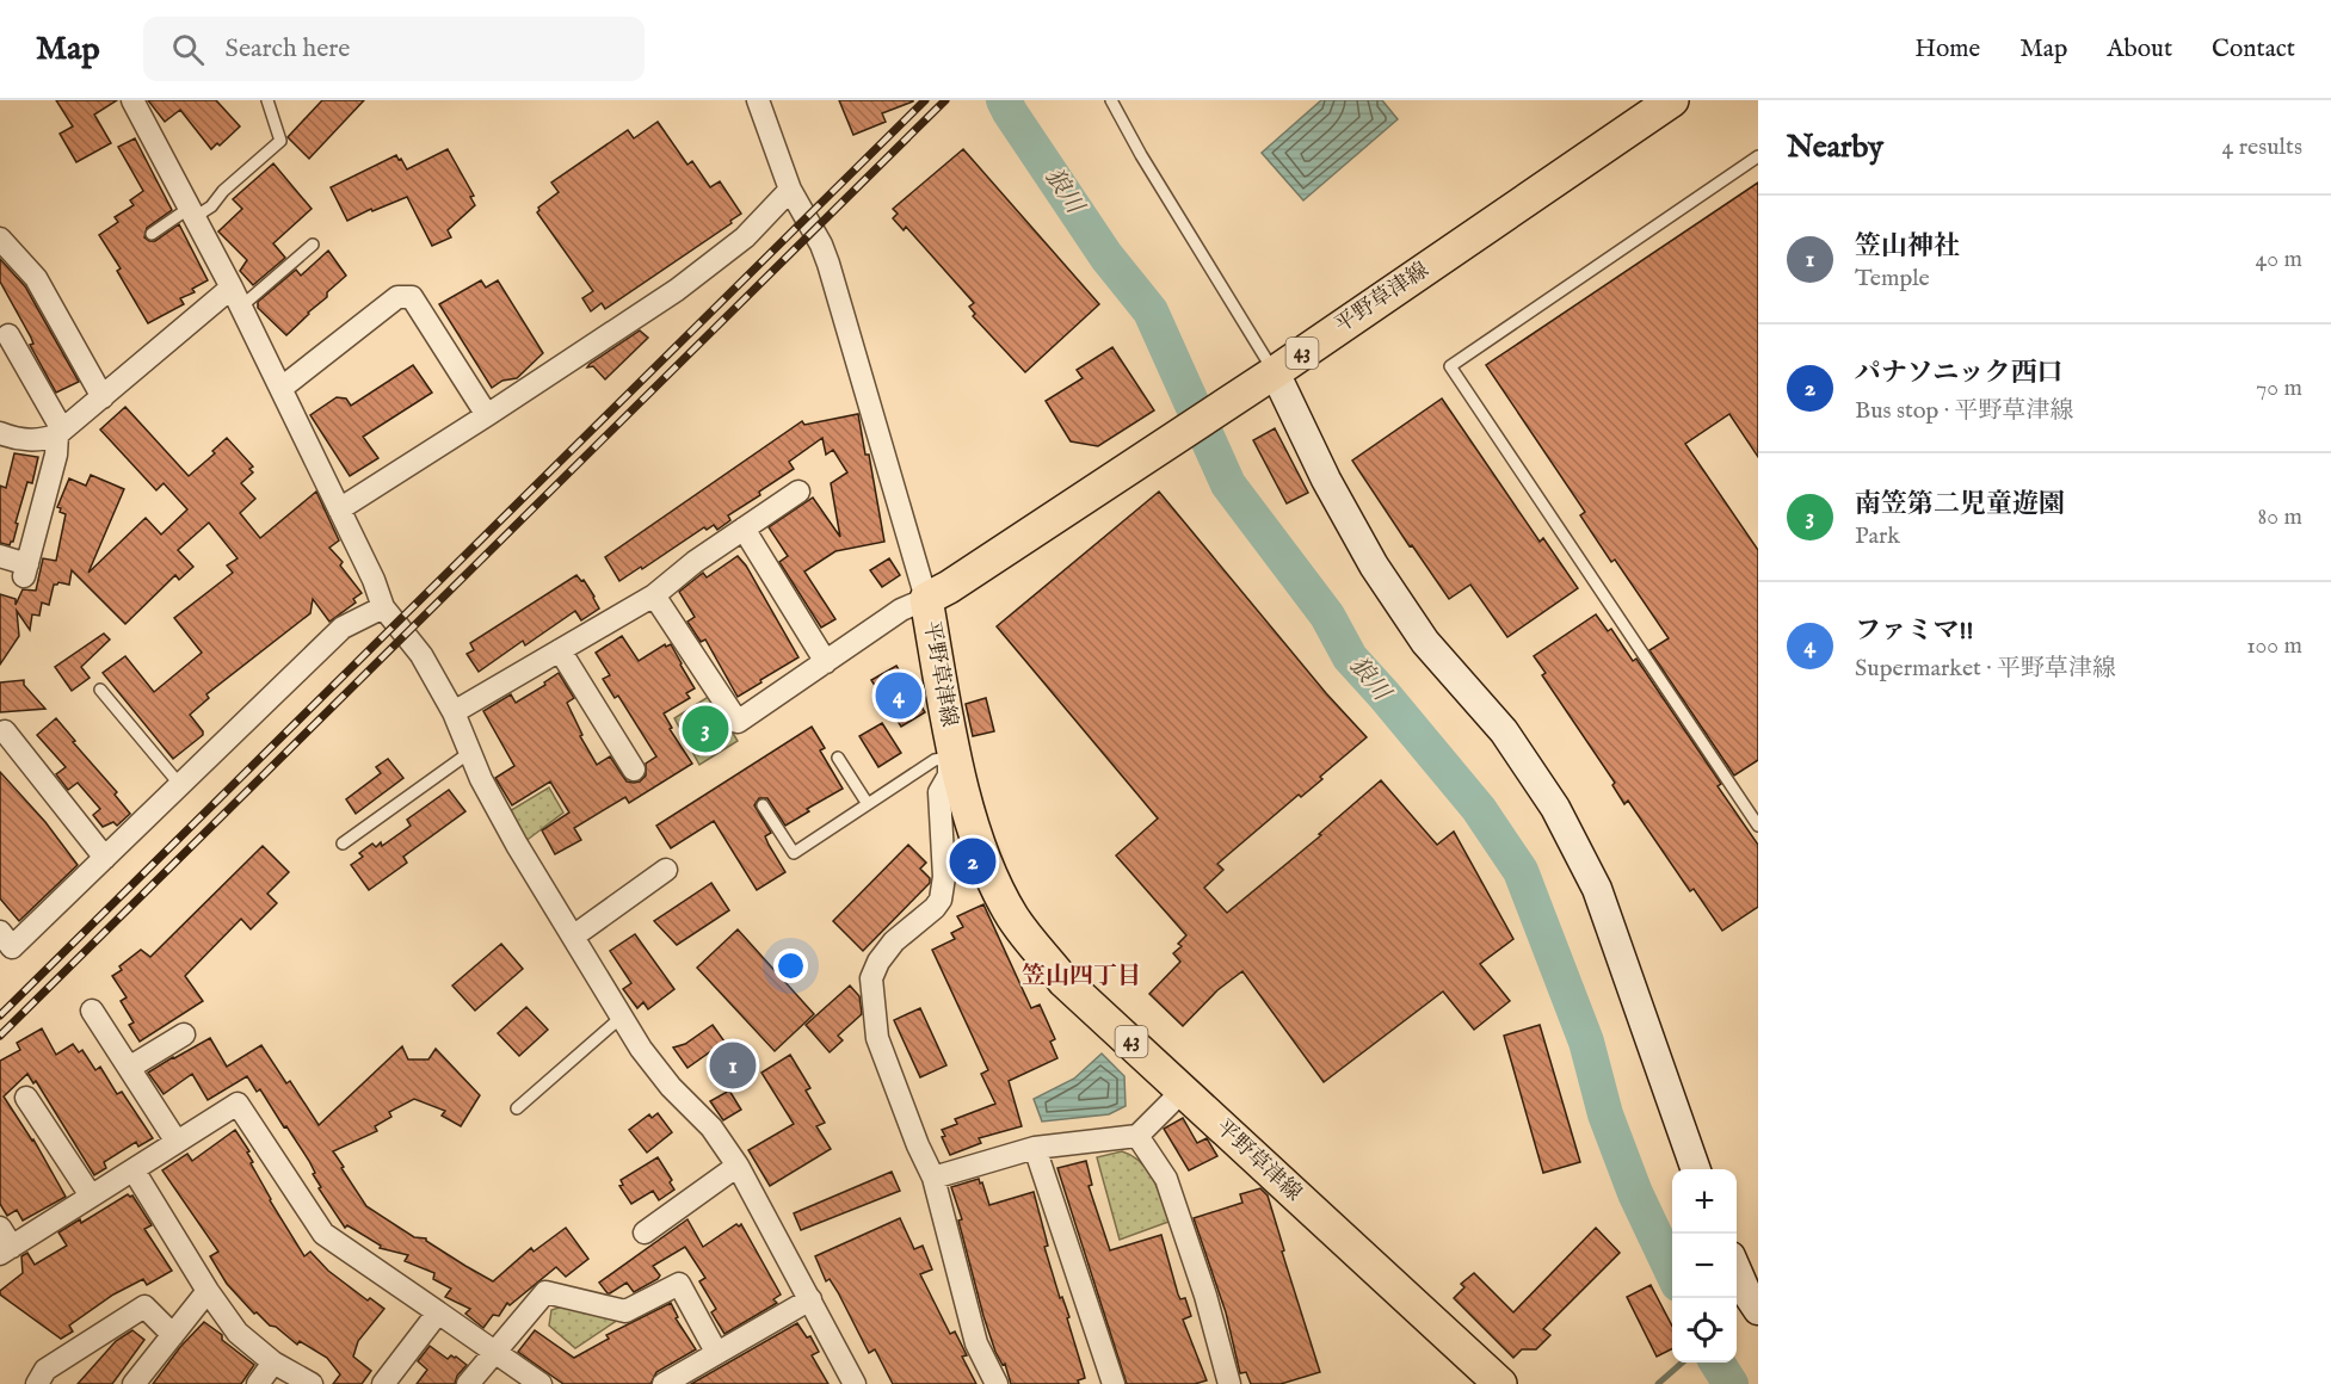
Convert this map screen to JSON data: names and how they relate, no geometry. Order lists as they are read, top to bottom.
{
  "streets": {
    "main road": ["平野草津線", "43"]
  },
  "districts": ["笠山四丁目"],
  "water": ["狼川"],
  "page": {
    "header": "Map",
    "search": "Search here",
    "nav": [
      "Home",
      "Map",
      "About",
      "Contact"
    ],
    "heading": ["Nearby", "4 results"],
    "list": [
      {
        "mark": "1",
        "name": "笠山神社",
        "note": "Temple",
        "value": "40 m"
      },
      {
        "mark": "2",
        "name": "パナソニック西口",
        "note": "Bus stop · 平野草津線",
        "value": "70 m"
      },
      {
        "mark": "3",
        "name": "南笠第二児童遊園",
        "note": "Park",
        "value": "80 m"
      },
      {
        "mark": "4",
        "name": "ファミマ!!",
        "note": "Supermarket · 平野草津線",
        "value": "100 m"
      }
    ],
    "pins": [
      "4",
      "3",
      "2",
      "1"
    ],
    "map_buttons": ["+", "−"]
  }
}
